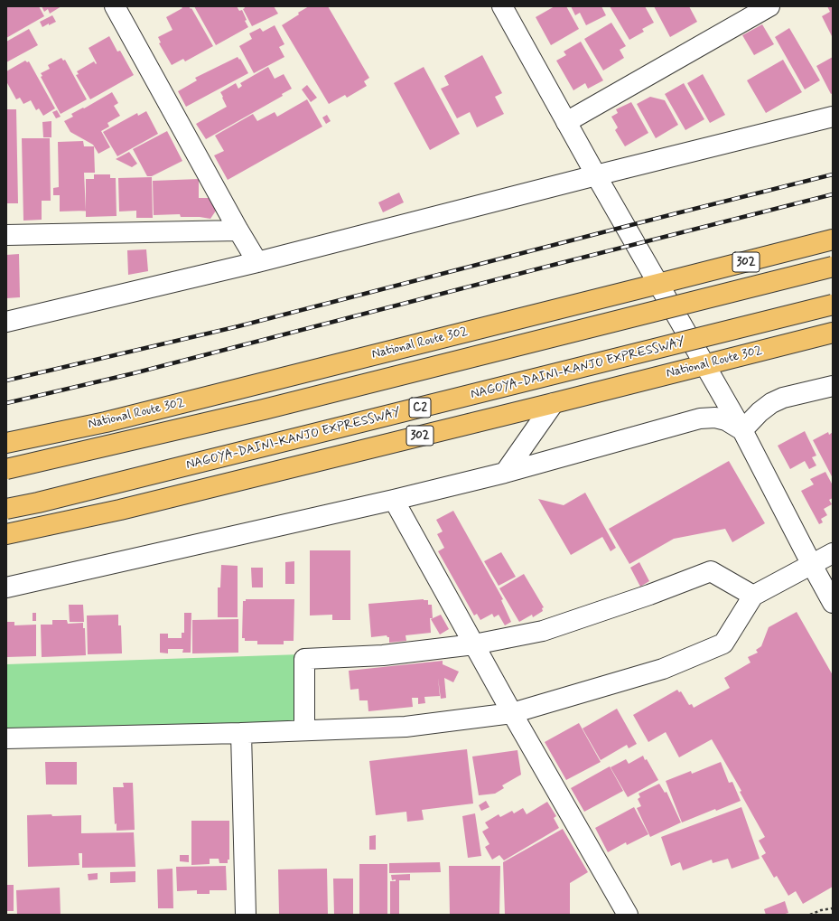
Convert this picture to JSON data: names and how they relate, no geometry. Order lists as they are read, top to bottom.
{
  "streets": {
    "highway": [
      "302",
      "National Route 302",
      "NAGOYA-DAINI-KANJO EXPRESSWAY",
      "C2"
    ]
  }
}
